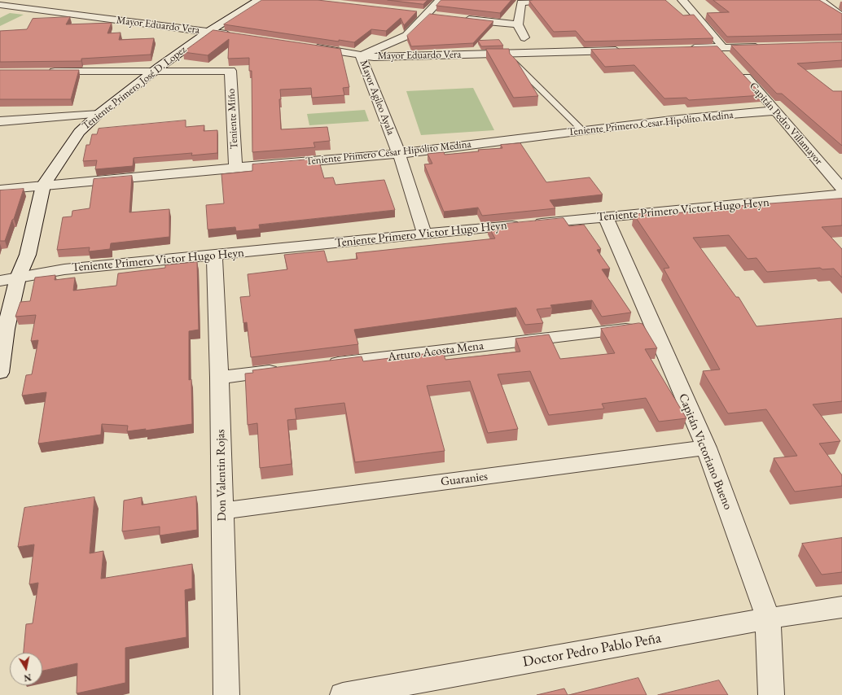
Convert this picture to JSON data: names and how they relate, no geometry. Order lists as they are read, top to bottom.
{
  "streets": {
    "street": [
      "Mayor Eduardo Vera",
      "Teniente Primero José D. Lopez",
      "Mayor Agileo Ayala",
      "Teniente Miño",
      "Teniente Primero Cesar Hipólito Medina",
      "Capitán Pedro Villamayor",
      "Teniente Primero Victor Hugo Heyn",
      "Arturo Acosta Mena",
      "Capitán Victoriano Bueno",
      "Don Valentin Rojas",
      "Guaranies",
      "Doctor Pedro Pablo Peña"
    ]
  },
  "crossings": [
    ["Mayor Eduardo Vera", "Teniente Primero José D. Lopez"],
    ["Mayor Eduardo Vera", "Mayor Agileo Ayala"],
    ["Teniente Primero José D. Lopez", "Teniente Miño"],
    ["Teniente Primero José D. Lopez", "Teniente Primero Cesar Hipólito Medina"],
    ["Teniente Primero José D. Lopez", "Teniente Primero Victor Hugo Heyn"],
    ["Mayor Agileo Ayala", "Teniente Primero Cesar Hipólito Medina"],
    ["Mayor Agileo Ayala", "Teniente Primero Victor Hugo Heyn"],
    ["Teniente Miño", "Teniente Primero Cesar Hipólito Medina"],
    ["Teniente Primero Cesar Hipólito Medina", "Capitán Pedro Villamayor"],
    ["Teniente Primero Victor Hugo Heyn", "Capitán Victoriano Bueno"],
    ["Teniente Primero Victor Hugo Heyn", "Don Valentin Rojas"],
    ["Arturo Acosta Mena", "Capitán Victoriano Bueno"],
    ["Capitán Victoriano Bueno", "Guaranies"],
    ["Capitán Victoriano Bueno", "Doctor Pedro Pablo Peña"],
    ["Don Valentin Rojas", "Guaranies"]
  ],
  "north": "bottom"
}
